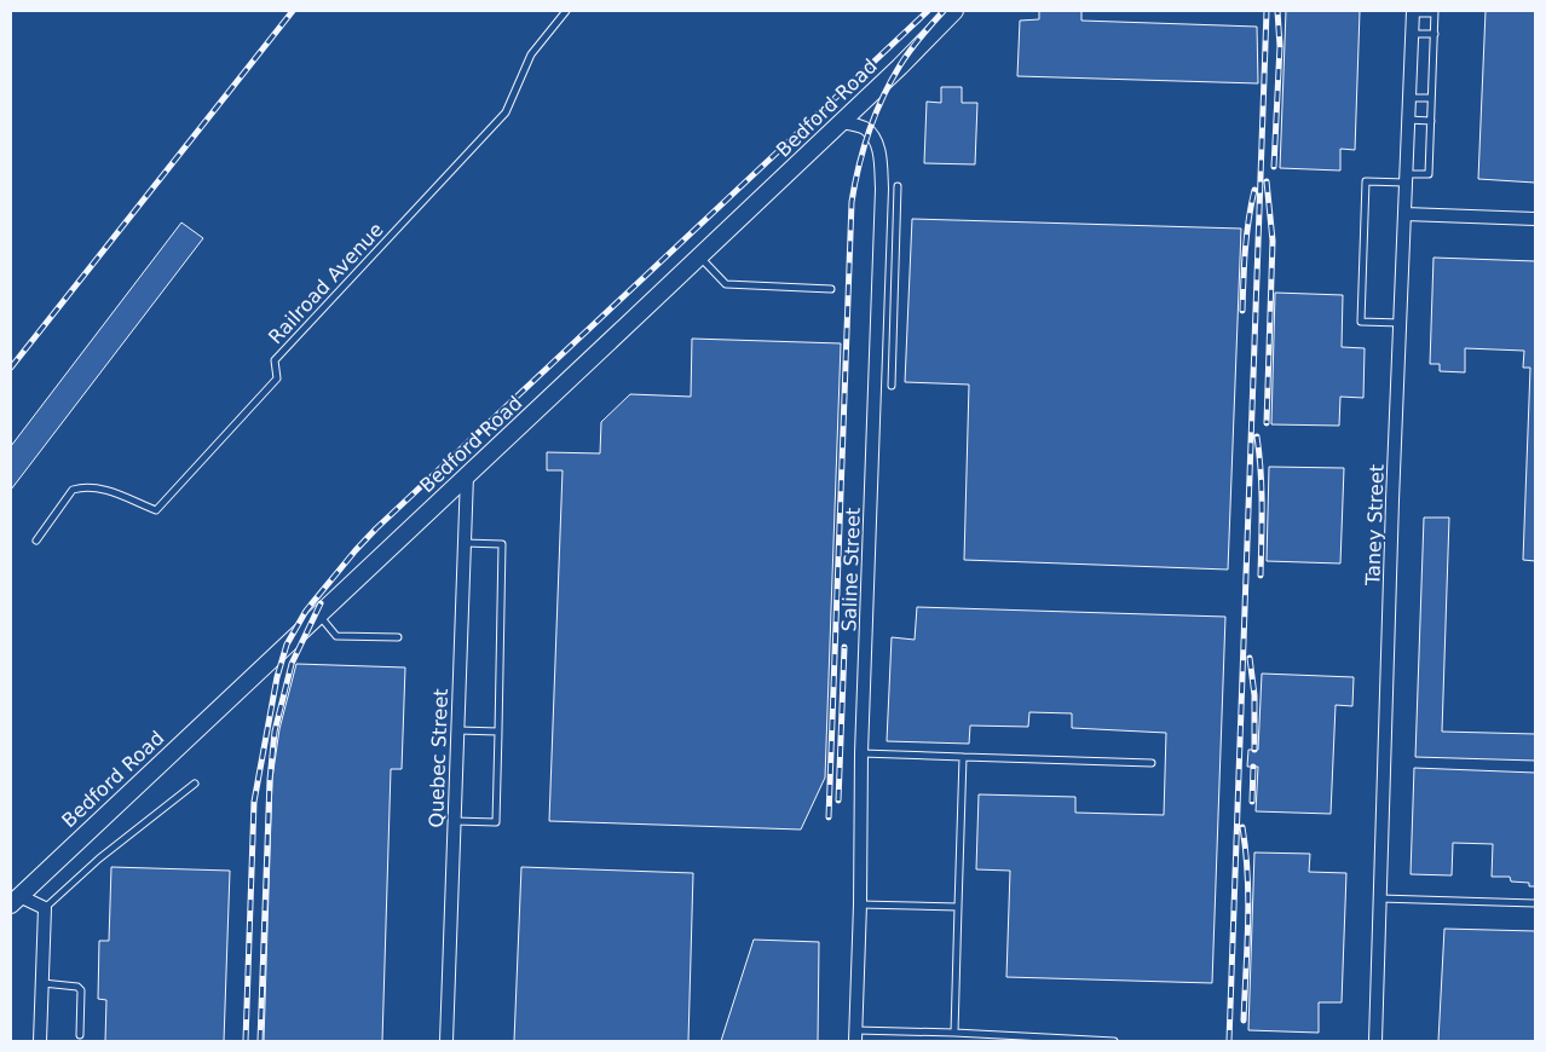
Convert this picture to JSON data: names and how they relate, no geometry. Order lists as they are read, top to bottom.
{
  "streets": {
    "street": [
      "Bedford Road",
      "Taney Street",
      "Saline Street",
      "Quebec Street"
    ],
    "lane": ["Railroad Avenue"]
  },
  "crossings": [
    ["Bedford Road", "Saline Street"],
    ["Bedford Road", "Quebec Street"]
  ]
}
